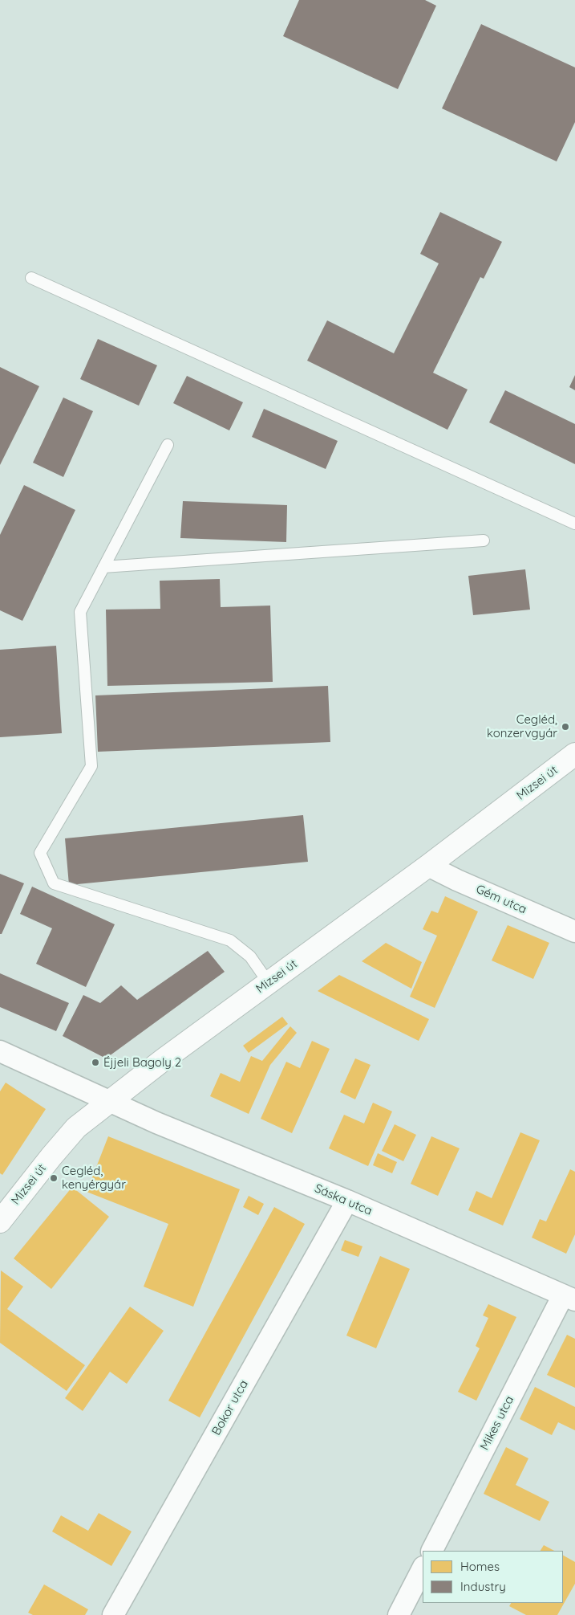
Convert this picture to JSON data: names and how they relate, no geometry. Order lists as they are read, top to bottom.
{
  "streets": {
    "main road": ["Mizsei út"],
    "street": [
      "Gém utca",
      "Sáska utca",
      "Bokor utca",
      "Mikes utca"
    ]
  },
  "crossings": [
    ["Mizsei út", "Gém utca"],
    ["Mizsei út", "Sáska utca"],
    ["Sáska utca", "Bokor utca"],
    ["Sáska utca", "Mikes utca"]
  ],
  "places": ["Cegléd, konzervgyár", "Éjjeli Bagoly 2", "Cegléd, kenyérgyár"],
  "legend": ["Homes", "Industry"]
}
